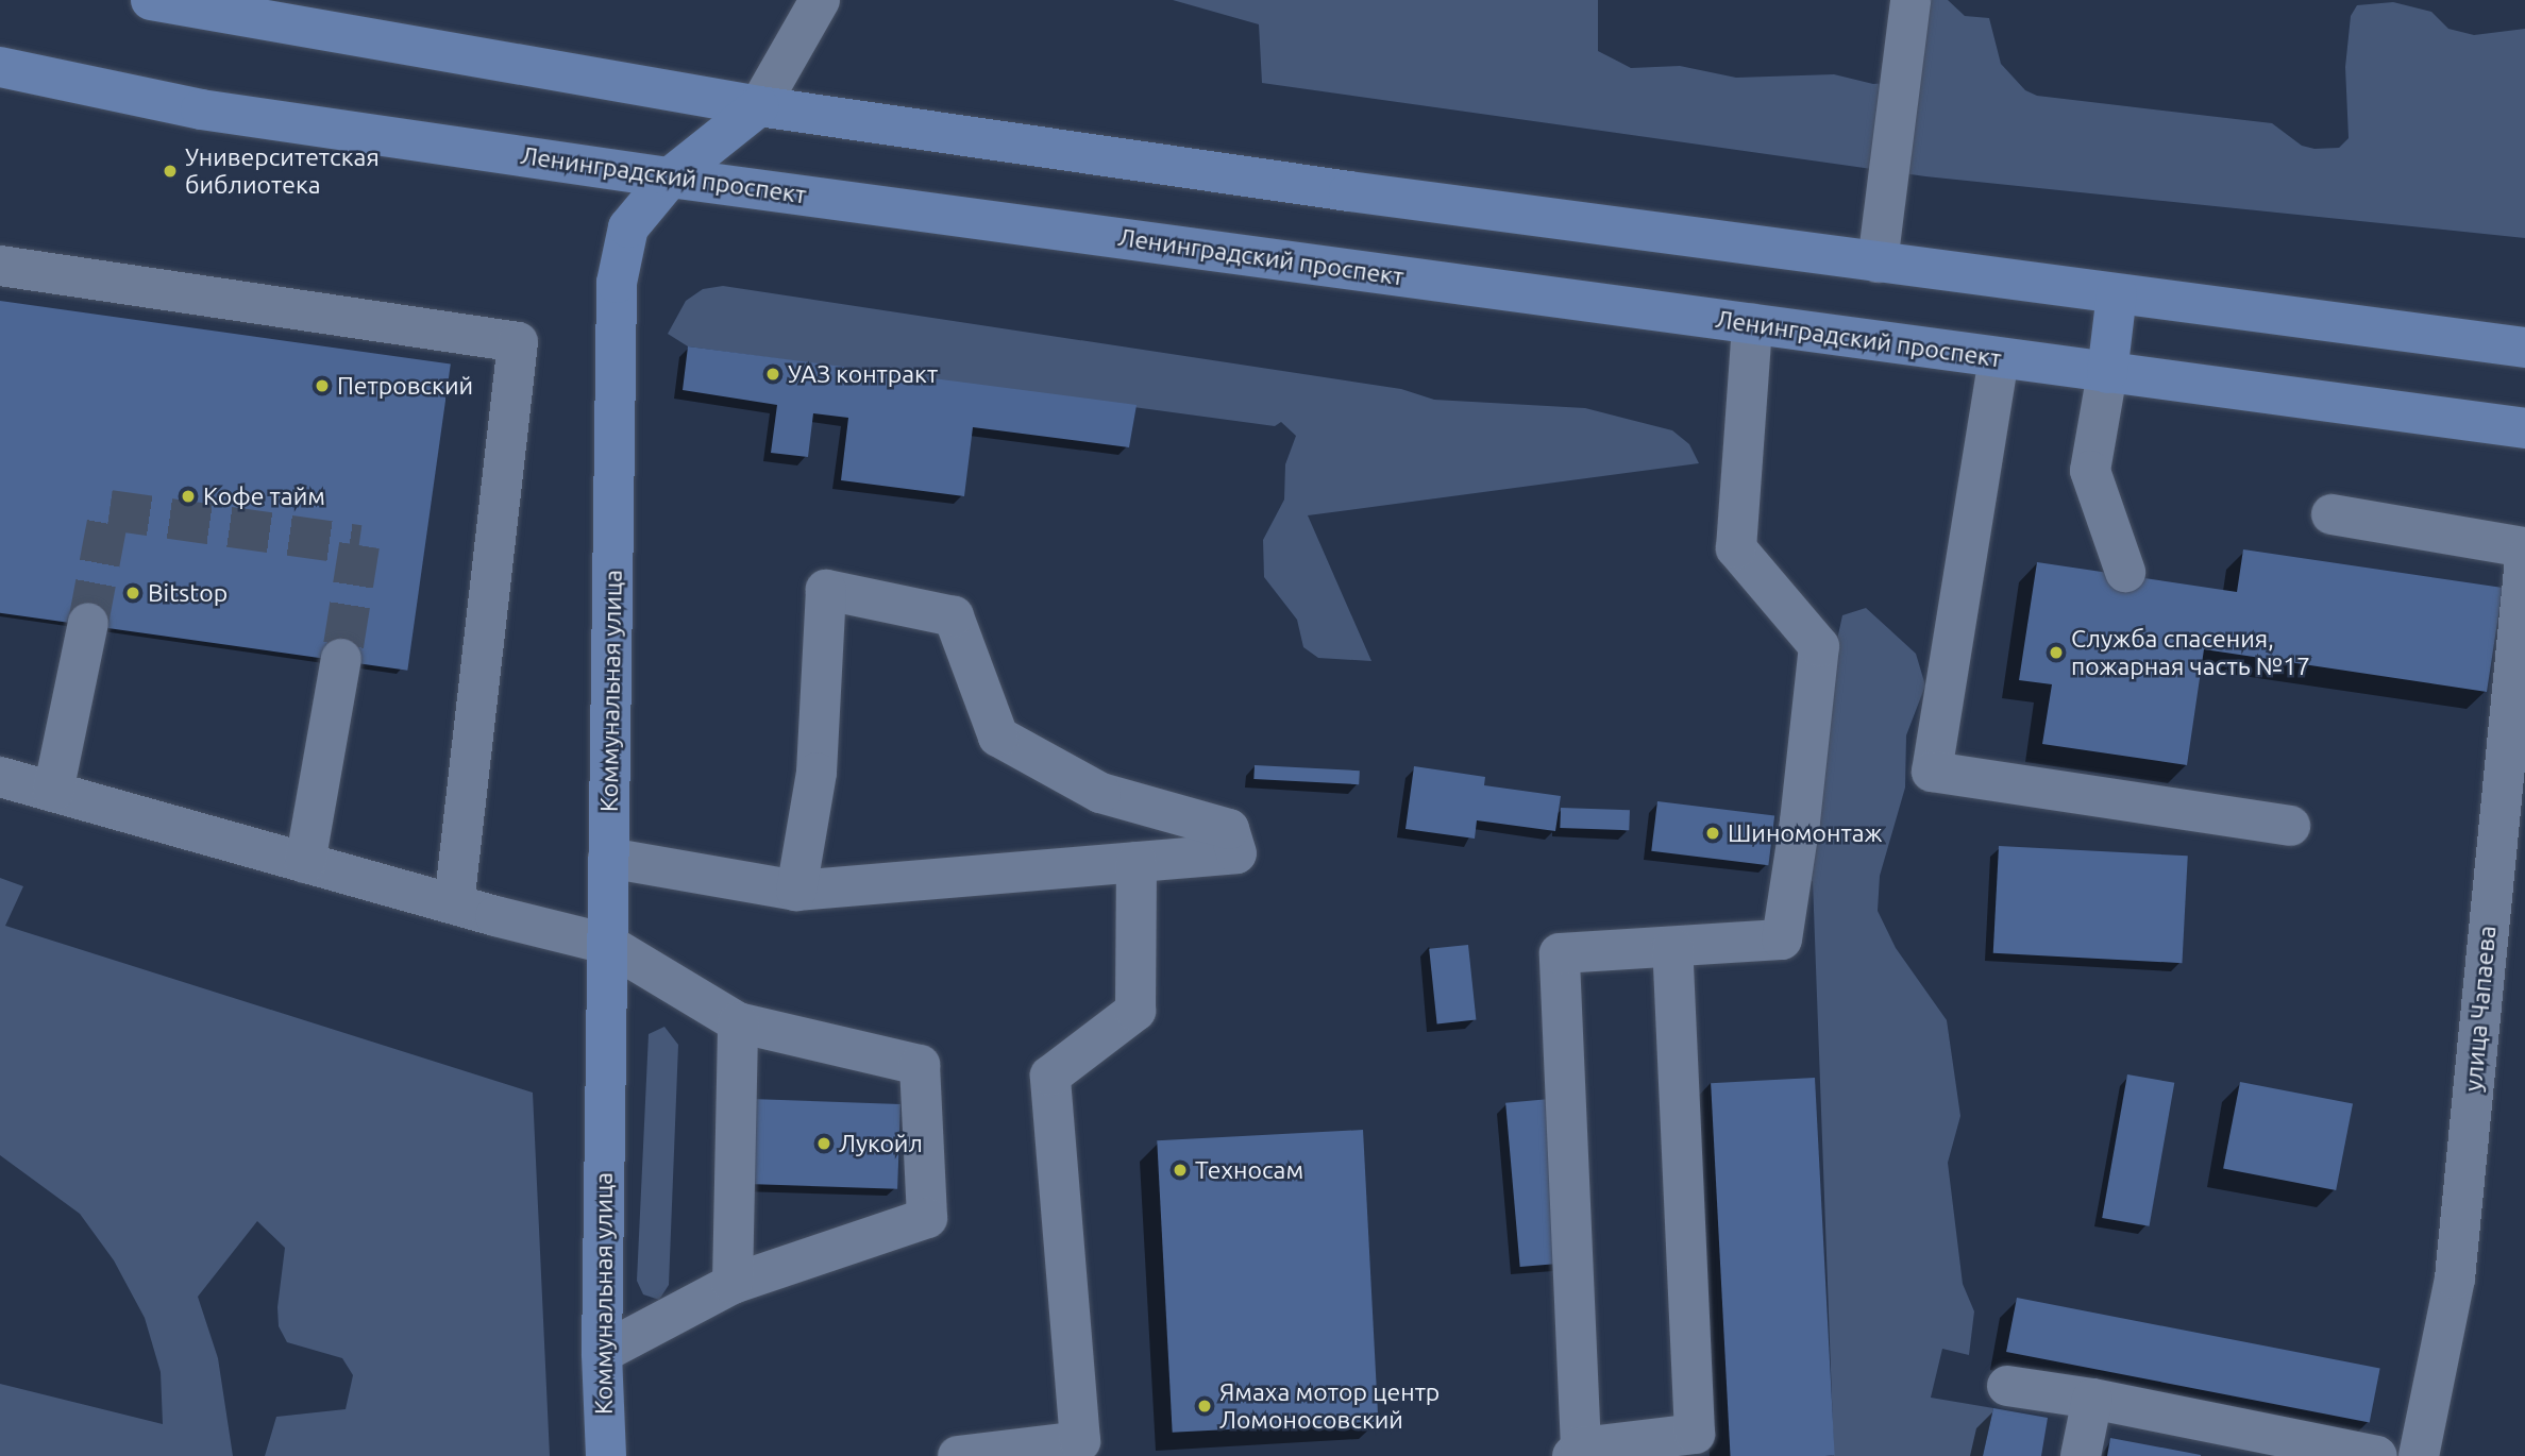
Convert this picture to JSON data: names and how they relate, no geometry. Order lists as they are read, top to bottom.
{
  "streets": {
    "main road": ["Ленинградский проспект", "Коммунальная улица"],
    "street": ["улица Чапаева"]
  },
  "crossings": [
    ["Ленинградский проспект", "Коммунальная улица"]
  ],
  "places": [
    "Университетская библиотека",
    "УАЗ контракт",
    "Петровский",
    "Кофе тайм",
    "Bitstop",
    "Служба спасения, пожарная часть №17",
    "Шиномонтаж",
    "Лукойл",
    "Техносам",
    "Ямаха мотор центр Ломоносовский"
  ]
}
